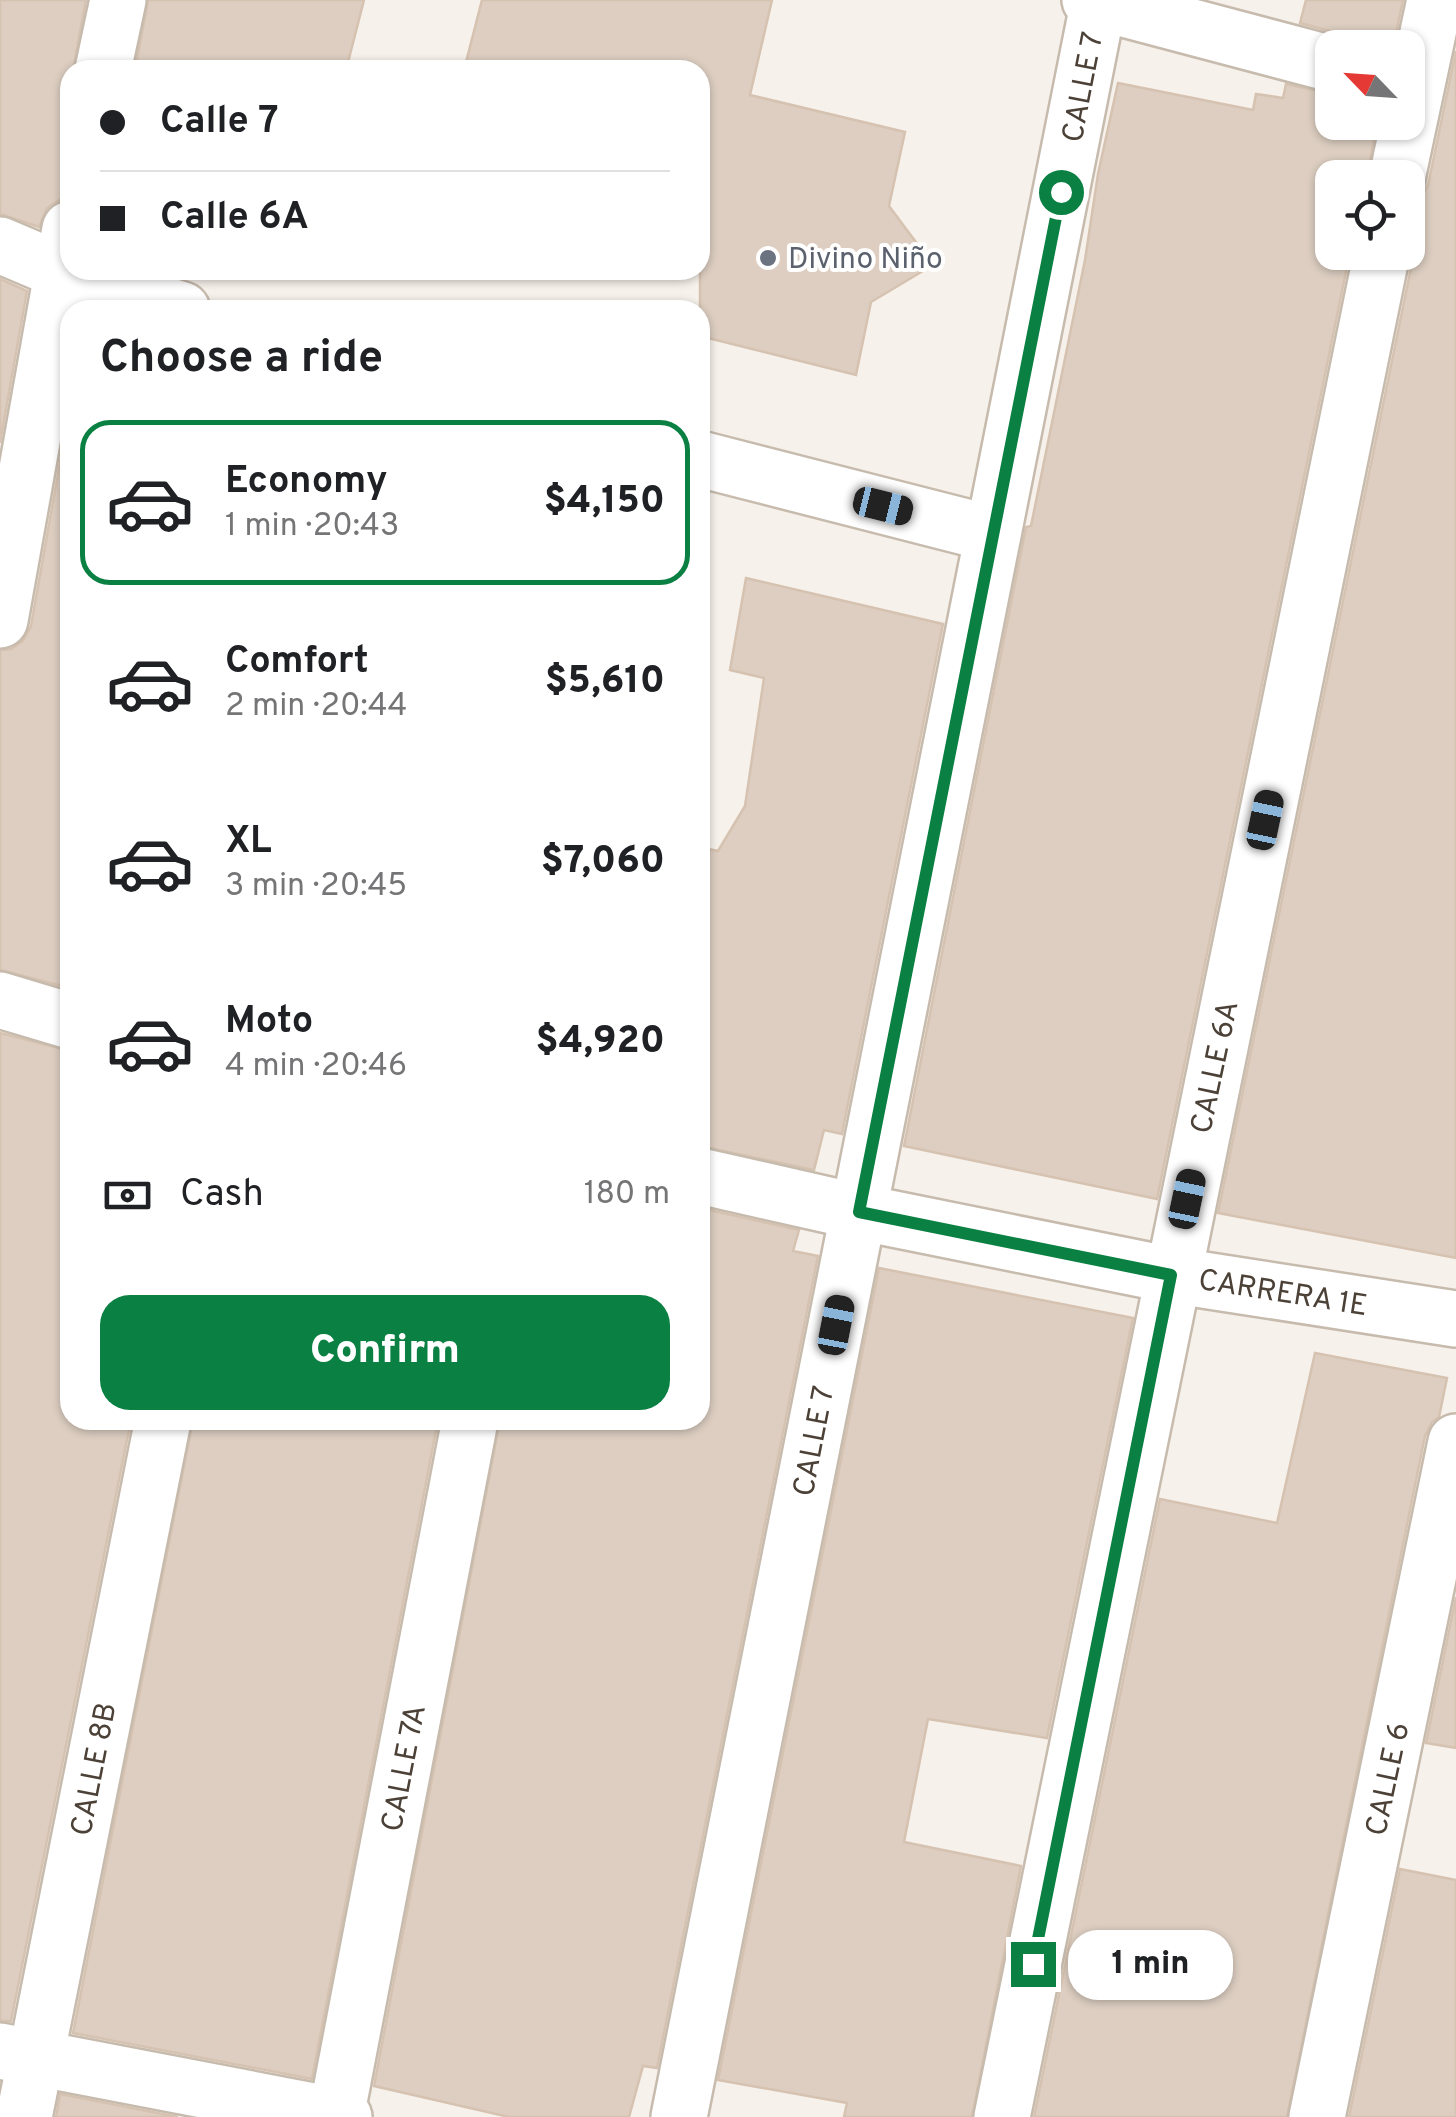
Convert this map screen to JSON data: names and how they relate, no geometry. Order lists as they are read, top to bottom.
{
  "streets": {
    "street": [
      "CALLE 7",
      "CALLE 6A",
      "CARRERA 1E",
      "CALLE 7A",
      "CALLE 8B",
      "CALLE 6"
    ]
  },
  "crossings": [
    ["CALLE 7", "CARRERA 1E"],
    ["CALLE 6A", "CARRERA 1E"]
  ],
  "places": ["Divino Niño"],
  "north": "top left",
  "page": {
    "banner": ["Calle 7", "Calle 6A"],
    "heading": "Choose a ride",
    "list": [
      {
        "name": "Economy",
        "note": "1 min · 20:43",
        "value": "$4,150"
      },
      {
        "name": "Comfort",
        "note": "2 min · 20:44",
        "value": "$5,610"
      },
      {
        "name": "XL",
        "note": "3 min · 20:45",
        "value": "$7,060"
      },
      {
        "name": "Moto",
        "note": "4 min · 20:46",
        "value": "$4,920"
      }
    ],
    "pay": ["Cash", "180 m"],
    "buttons": "Confirm",
    "bubble": "1 min"
  }
}
